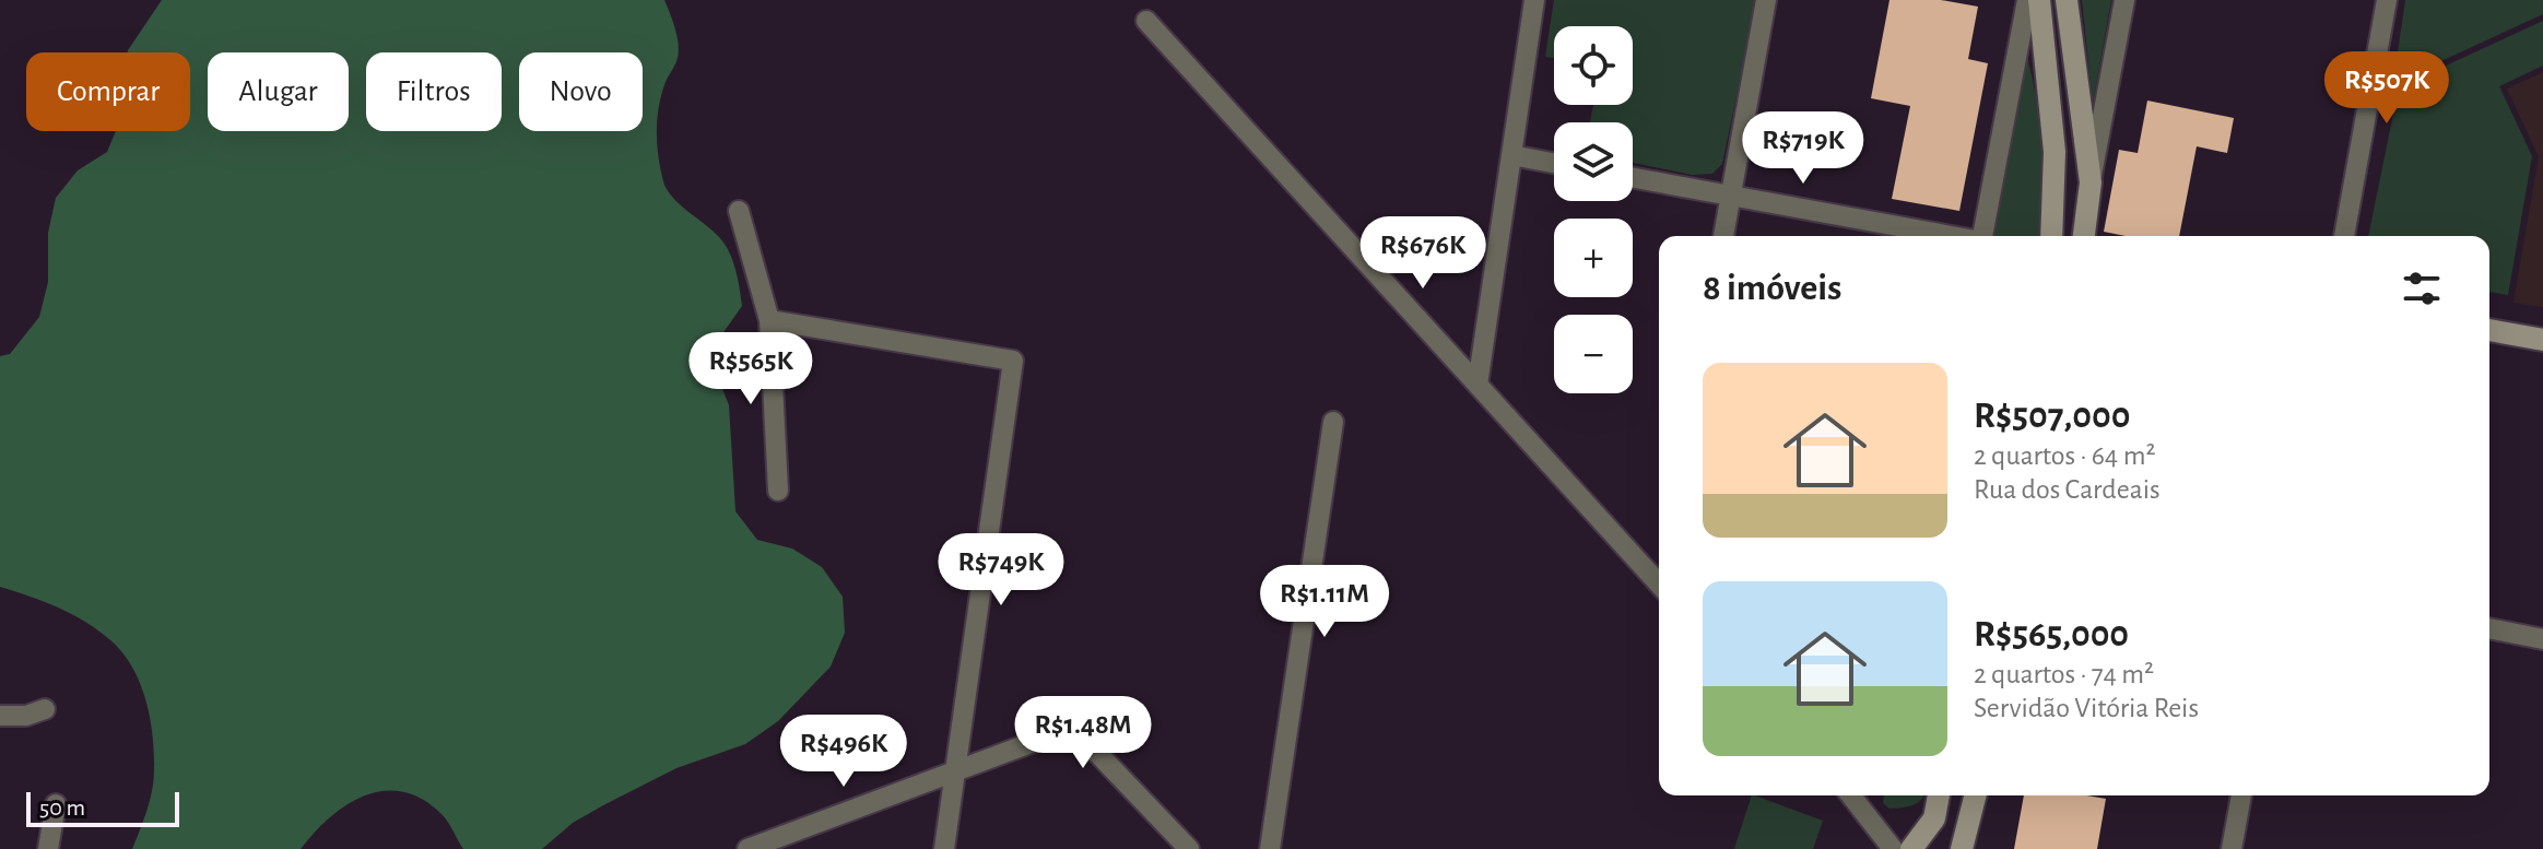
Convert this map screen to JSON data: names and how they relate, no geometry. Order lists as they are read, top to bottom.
{
  "scale_bar": "50 m",
  "page": {
    "map_buttons": ["+", "−"],
    "price": [
      "R$507K",
      "R$719K",
      "R$676K",
      "R$565K",
      "R$749K",
      "R$1.11M",
      "R$1.48M",
      "R$496K"
    ],
    "chip": [
      "Comprar",
      "Alugar",
      "Filtros",
      "Novo"
    ],
    "heading": "8 imóveis",
    "list": [
      {
        "name": "R$507,000",
        "note": "2 quartos · 64 m² · Rua dos Cardeais"
      },
      {
        "name": "R$565,000",
        "note": "2 quartos · 74 m² · Servidão Vitória Reis"
      }
    ],
    "scale": "50 m"
  }
}
